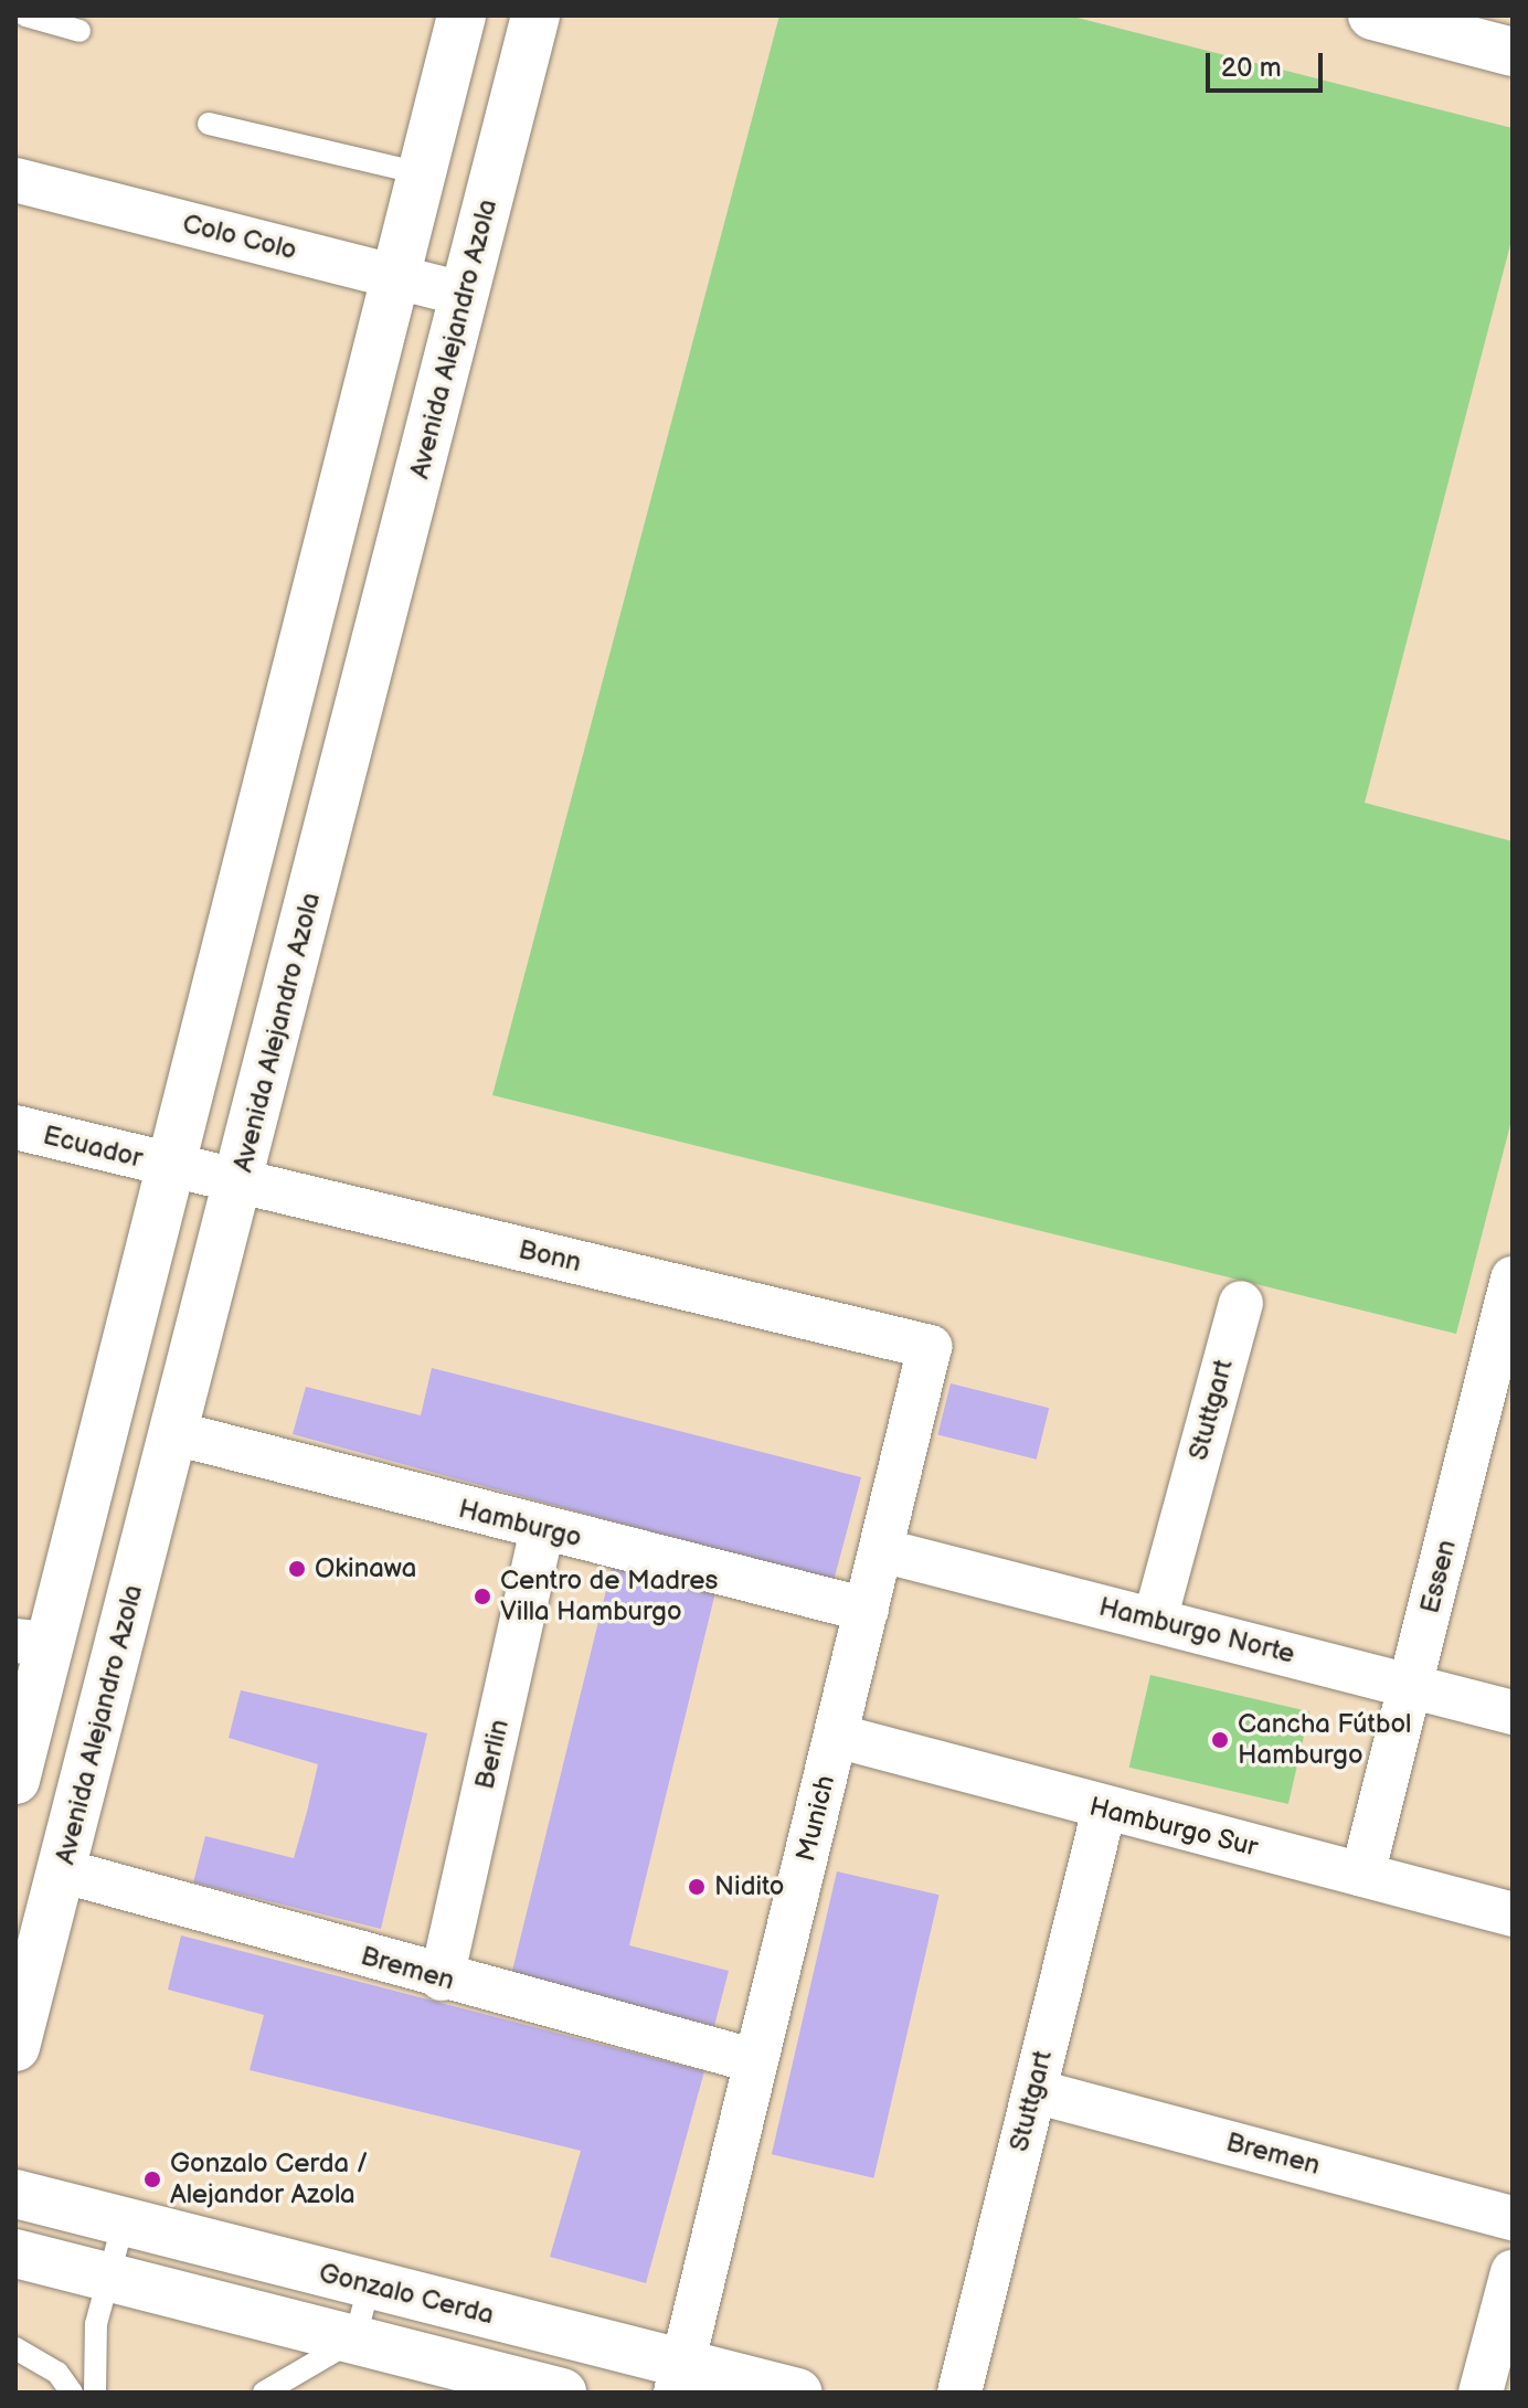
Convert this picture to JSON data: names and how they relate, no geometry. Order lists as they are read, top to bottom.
{
  "streets": {
    "main road": ["Avenida Alejandro Azola", "Gonzalo Cerda"],
    "street": [
      "Colo Colo",
      "Ecuador",
      "Bonn",
      "Stuttgart",
      "Hamburgo",
      "Essen",
      "Hamburgo Norte",
      "Berlin",
      "Munich",
      "Hamburgo Sur",
      "Bremen"
    ]
  },
  "crossings": [
    ["Colo Colo", "Avenida Alejandro Azola"],
    ["Avenida Alejandro Azola", "Bonn"],
    ["Avenida Alejandro Azola", "Hamburgo"],
    ["Avenida Alejandro Azola", "Bremen"],
    ["Ecuador", "Bonn"],
    ["Bonn", "Munich"],
    ["Stuttgart", "Hamburgo Norte"],
    ["Stuttgart", "Hamburgo Sur"],
    ["Stuttgart", "Bremen"],
    ["Hamburgo", "Berlin"],
    ["Hamburgo", "Munich"],
    ["Essen", "Hamburgo Norte"],
    ["Essen", "Hamburgo Sur"],
    ["Hamburgo Norte", "Munich"],
    ["Berlin", "Bremen"],
    ["Munich", "Hamburgo Sur"],
    ["Munich", "Bremen"],
    ["Munich", "Gonzalo Cerda"]
  ],
  "places": [
    "Okinawa",
    "Centro de Madres Villa Hamburgo",
    "Cancha Fútbol Hamburgo",
    "Nidito",
    "Gonzalo Cerda / Alejandor Azola"
  ],
  "scale_bar": "20 m"
}
